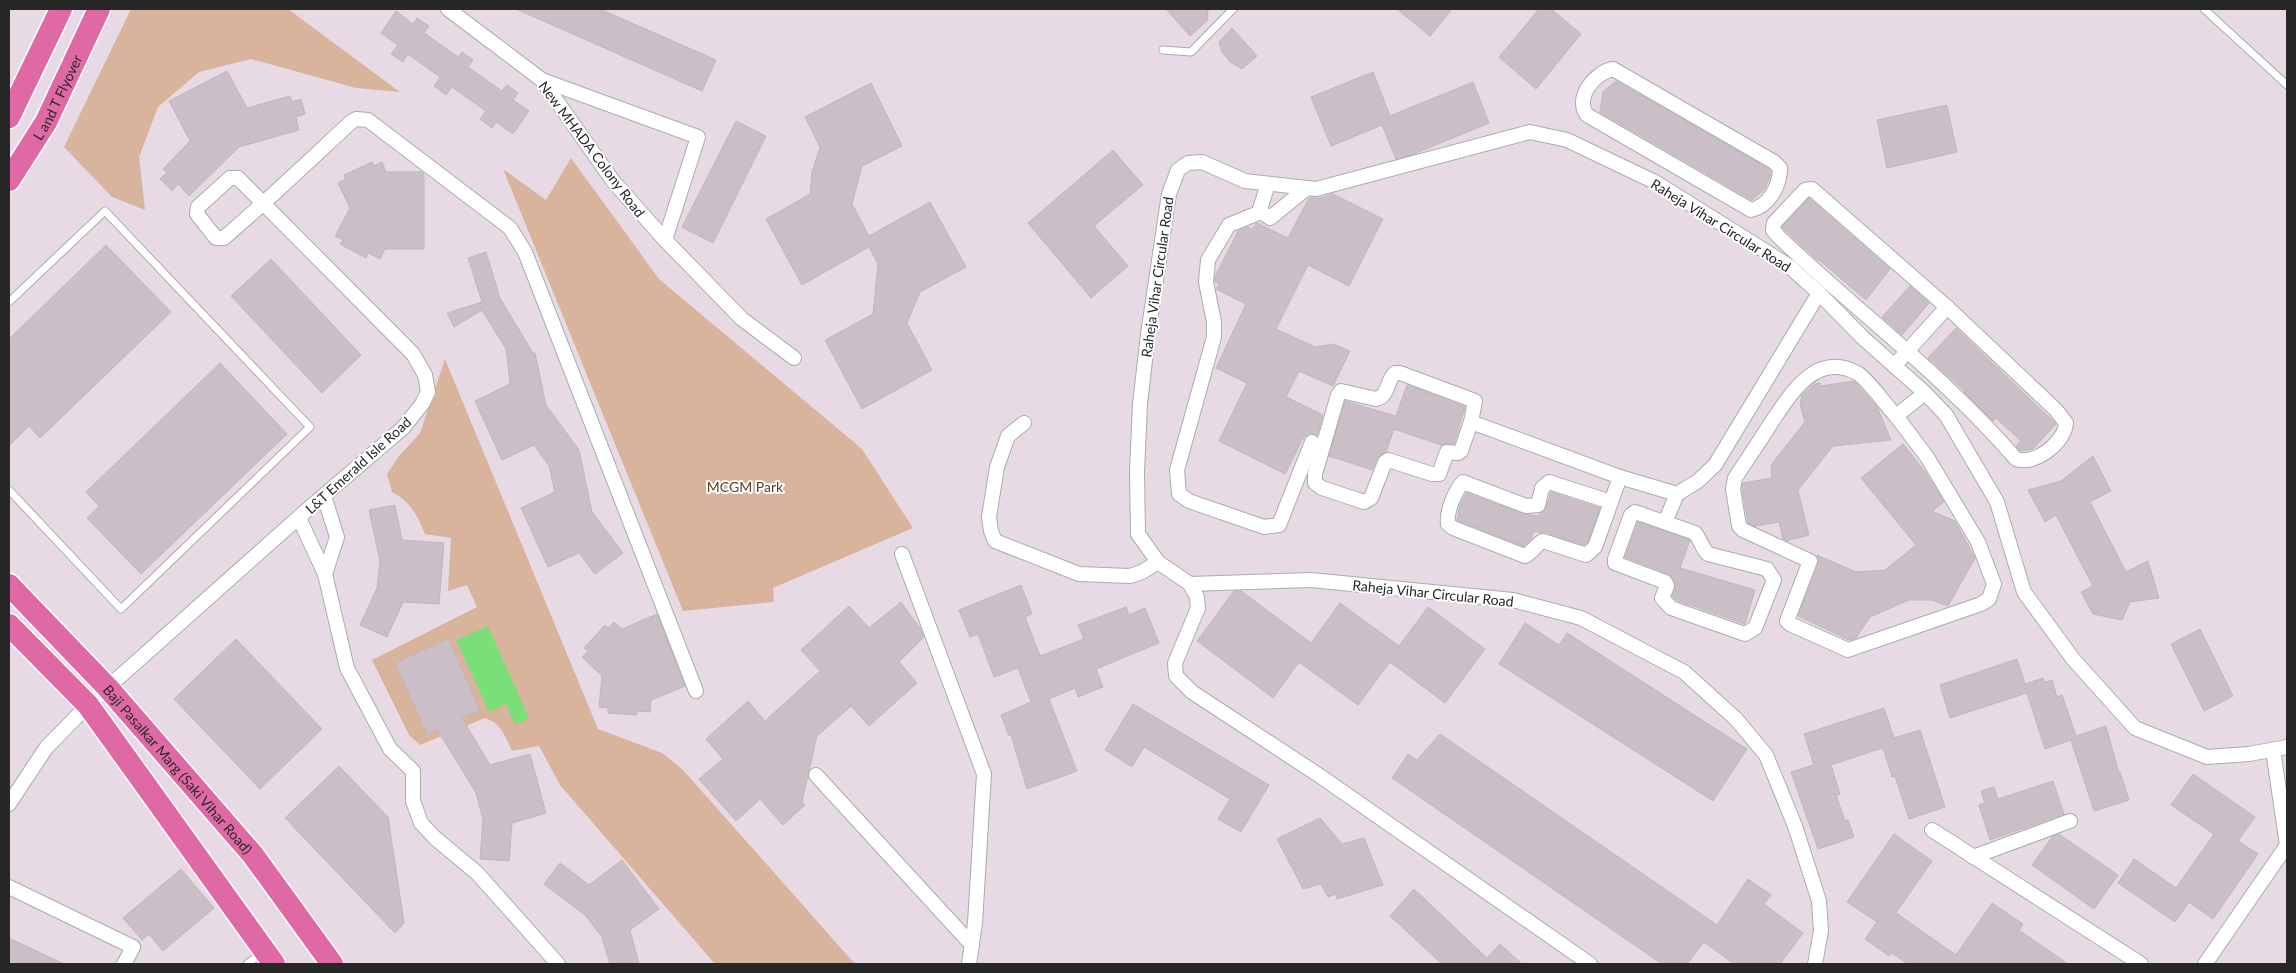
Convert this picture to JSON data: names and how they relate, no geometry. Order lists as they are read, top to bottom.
{
  "streets": {
    "main road": ["L and T Flyover", "Baji Pasalkar Marg (Saki Vihar Road)"],
    "street": ["New MHADA Colony Road", "Raheja Vihar Circular Road", "L&T Emerald Isle Road"]
  },
  "crossings": [
    ["L&T Emerald Isle Road", "Baji Pasalkar Marg (Saki Vihar Road)"]
  ],
  "parks": ["MCGM Park"]
}
